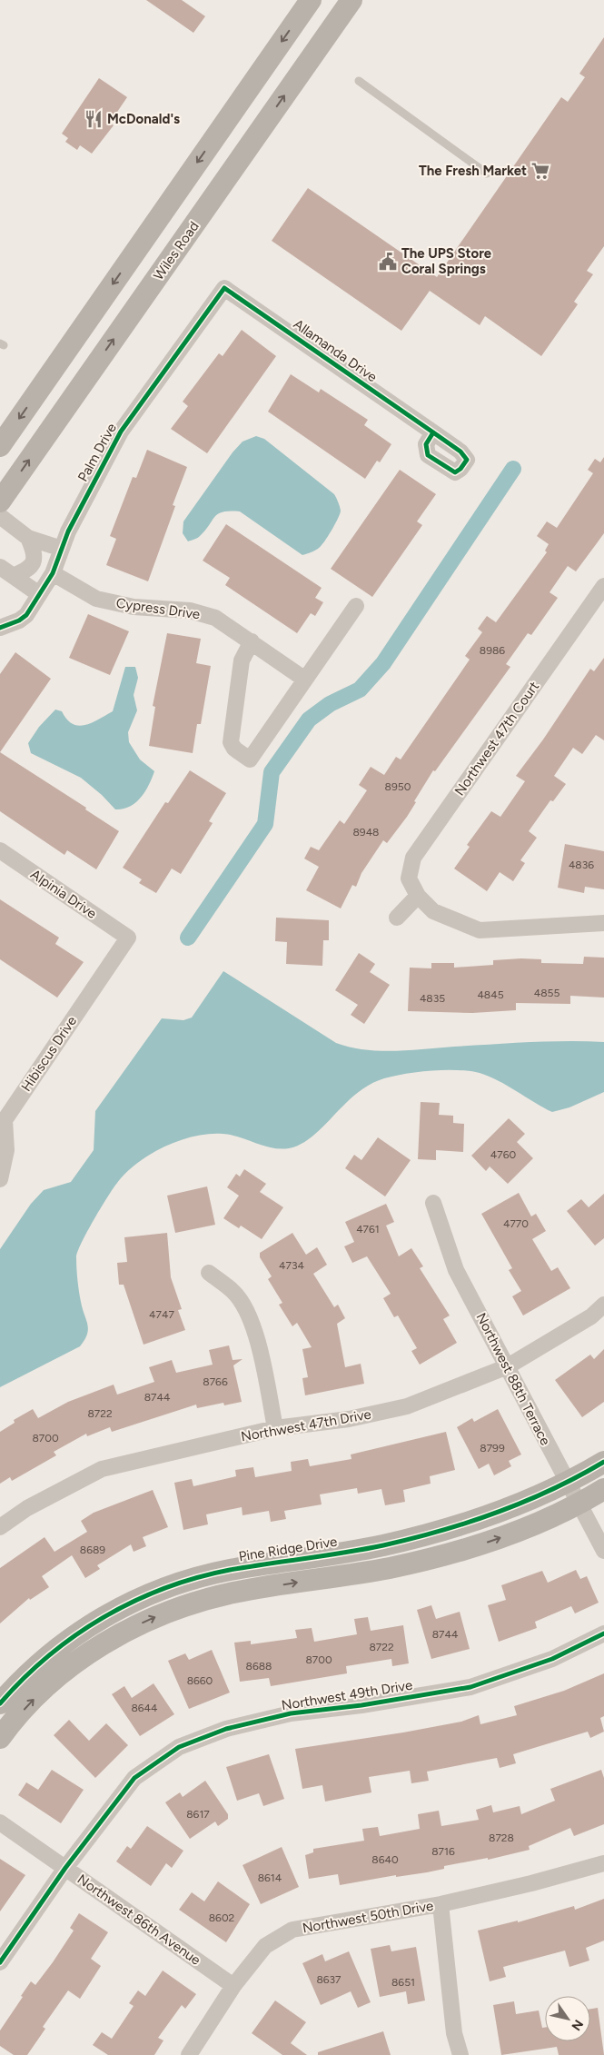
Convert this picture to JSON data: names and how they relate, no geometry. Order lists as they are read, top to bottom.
{
  "streets": {
    "street": [
      "Wiles Road",
      "Allamanda Drive",
      "Palm Drive",
      "Cypress Drive",
      "Northwest 47th Court",
      "Alpinia Drive",
      "Hibiscus Drive",
      "Northwest 88th Terrace",
      "Northwest 47th Drive",
      "Pine Ridge Drive",
      "Northwest 49th Drive",
      "Northwest 50th Drive",
      "Northwest 86th Avenue"
    ]
  },
  "crossings": [
    ["Allamanda Drive", "Palm Drive"],
    ["Palm Drive", "Cypress Drive"],
    ["Alpinia Drive", "Hibiscus Drive"],
    ["Northwest 88th Terrace", "Northwest 47th Drive"],
    ["Northwest 88th Terrace", "Pine Ridge Drive"],
    ["Northwest 49th Drive", "Northwest 86th Avenue"],
    ["Northwest 50th Drive", "Northwest 86th Avenue"]
  ],
  "places": {
    "restaurant": ["McDonald's"],
    "supermarket": ["The Fresh Market"],
    "public building": ["The UPS Store Coral Springs"]
  },
  "house_numbers": [
    "8986",
    "8950",
    "8948",
    "4836",
    "4855",
    "4845",
    "4835",
    "4760",
    "4770",
    "4761",
    "4734",
    "4747",
    "8766",
    "8744",
    "8722",
    "8700",
    "8799",
    "8689",
    "8744",
    "8722",
    "8700",
    "8688",
    "8660",
    "8644",
    "8617",
    "8728",
    "8716",
    "8640",
    "8614",
    "8602",
    "8637",
    "8651"
  ],
  "north": "bottom right"
}
